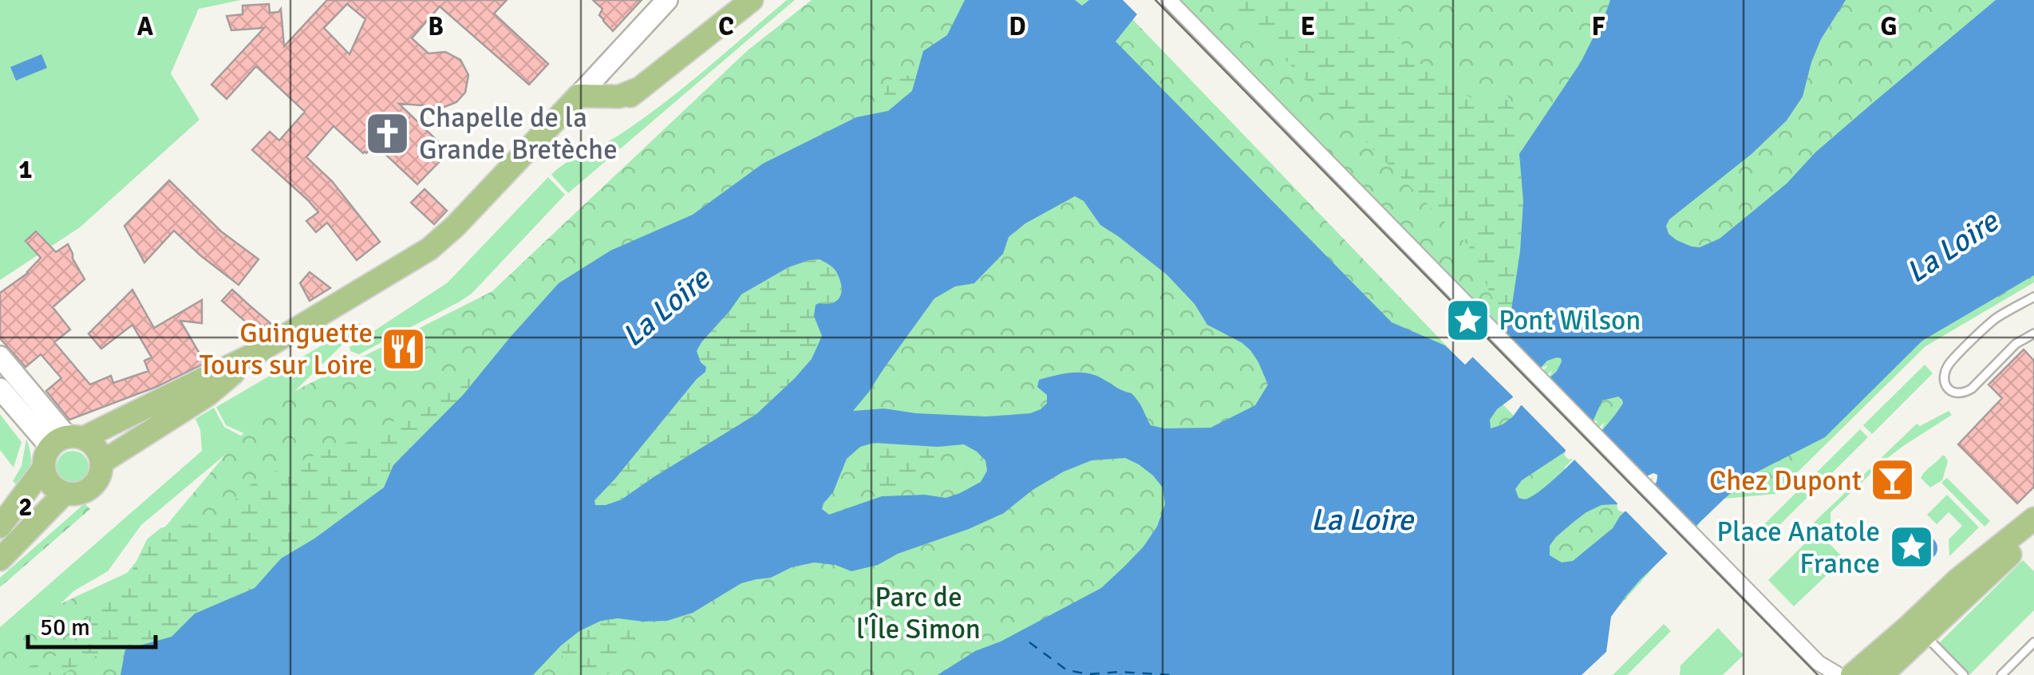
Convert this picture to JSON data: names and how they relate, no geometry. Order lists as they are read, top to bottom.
{
  "water": ["La Loire"],
  "parks": ["Parc de l'Île Simon"],
  "places": {
    "church": ["Chapelle de la Grande Bretèche"],
    "place": ["Pont Wilson", "Place Anatole France"],
    "restaurant": ["Guinguette Tours sur Loire"],
    "bar": ["Chez Dupont"]
  },
  "scale_bar": "50 m",
  "grid": {
    "columns": [
      "A",
      "B",
      "C",
      "D",
      "E",
      "F",
      "G"
    ],
    "rows": ["1", "2"]
  }
}
